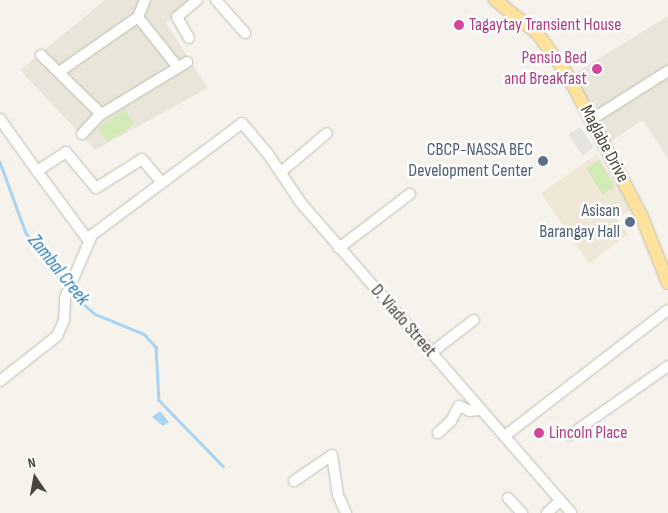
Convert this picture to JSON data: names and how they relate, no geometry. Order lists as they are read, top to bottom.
{
  "streets": {
    "main road": ["Maglabe Drive"],
    "street": ["D. Viado Street"]
  },
  "water": ["Zambal Creek"],
  "places": [
    "Tagaytay Transient House",
    "Pensio Bed and Breakfast",
    "CBCP-NASSA BEC Development Center",
    "Asisan Barangay Hall",
    "Lincoln Place"
  ],
  "north": "top"
}
